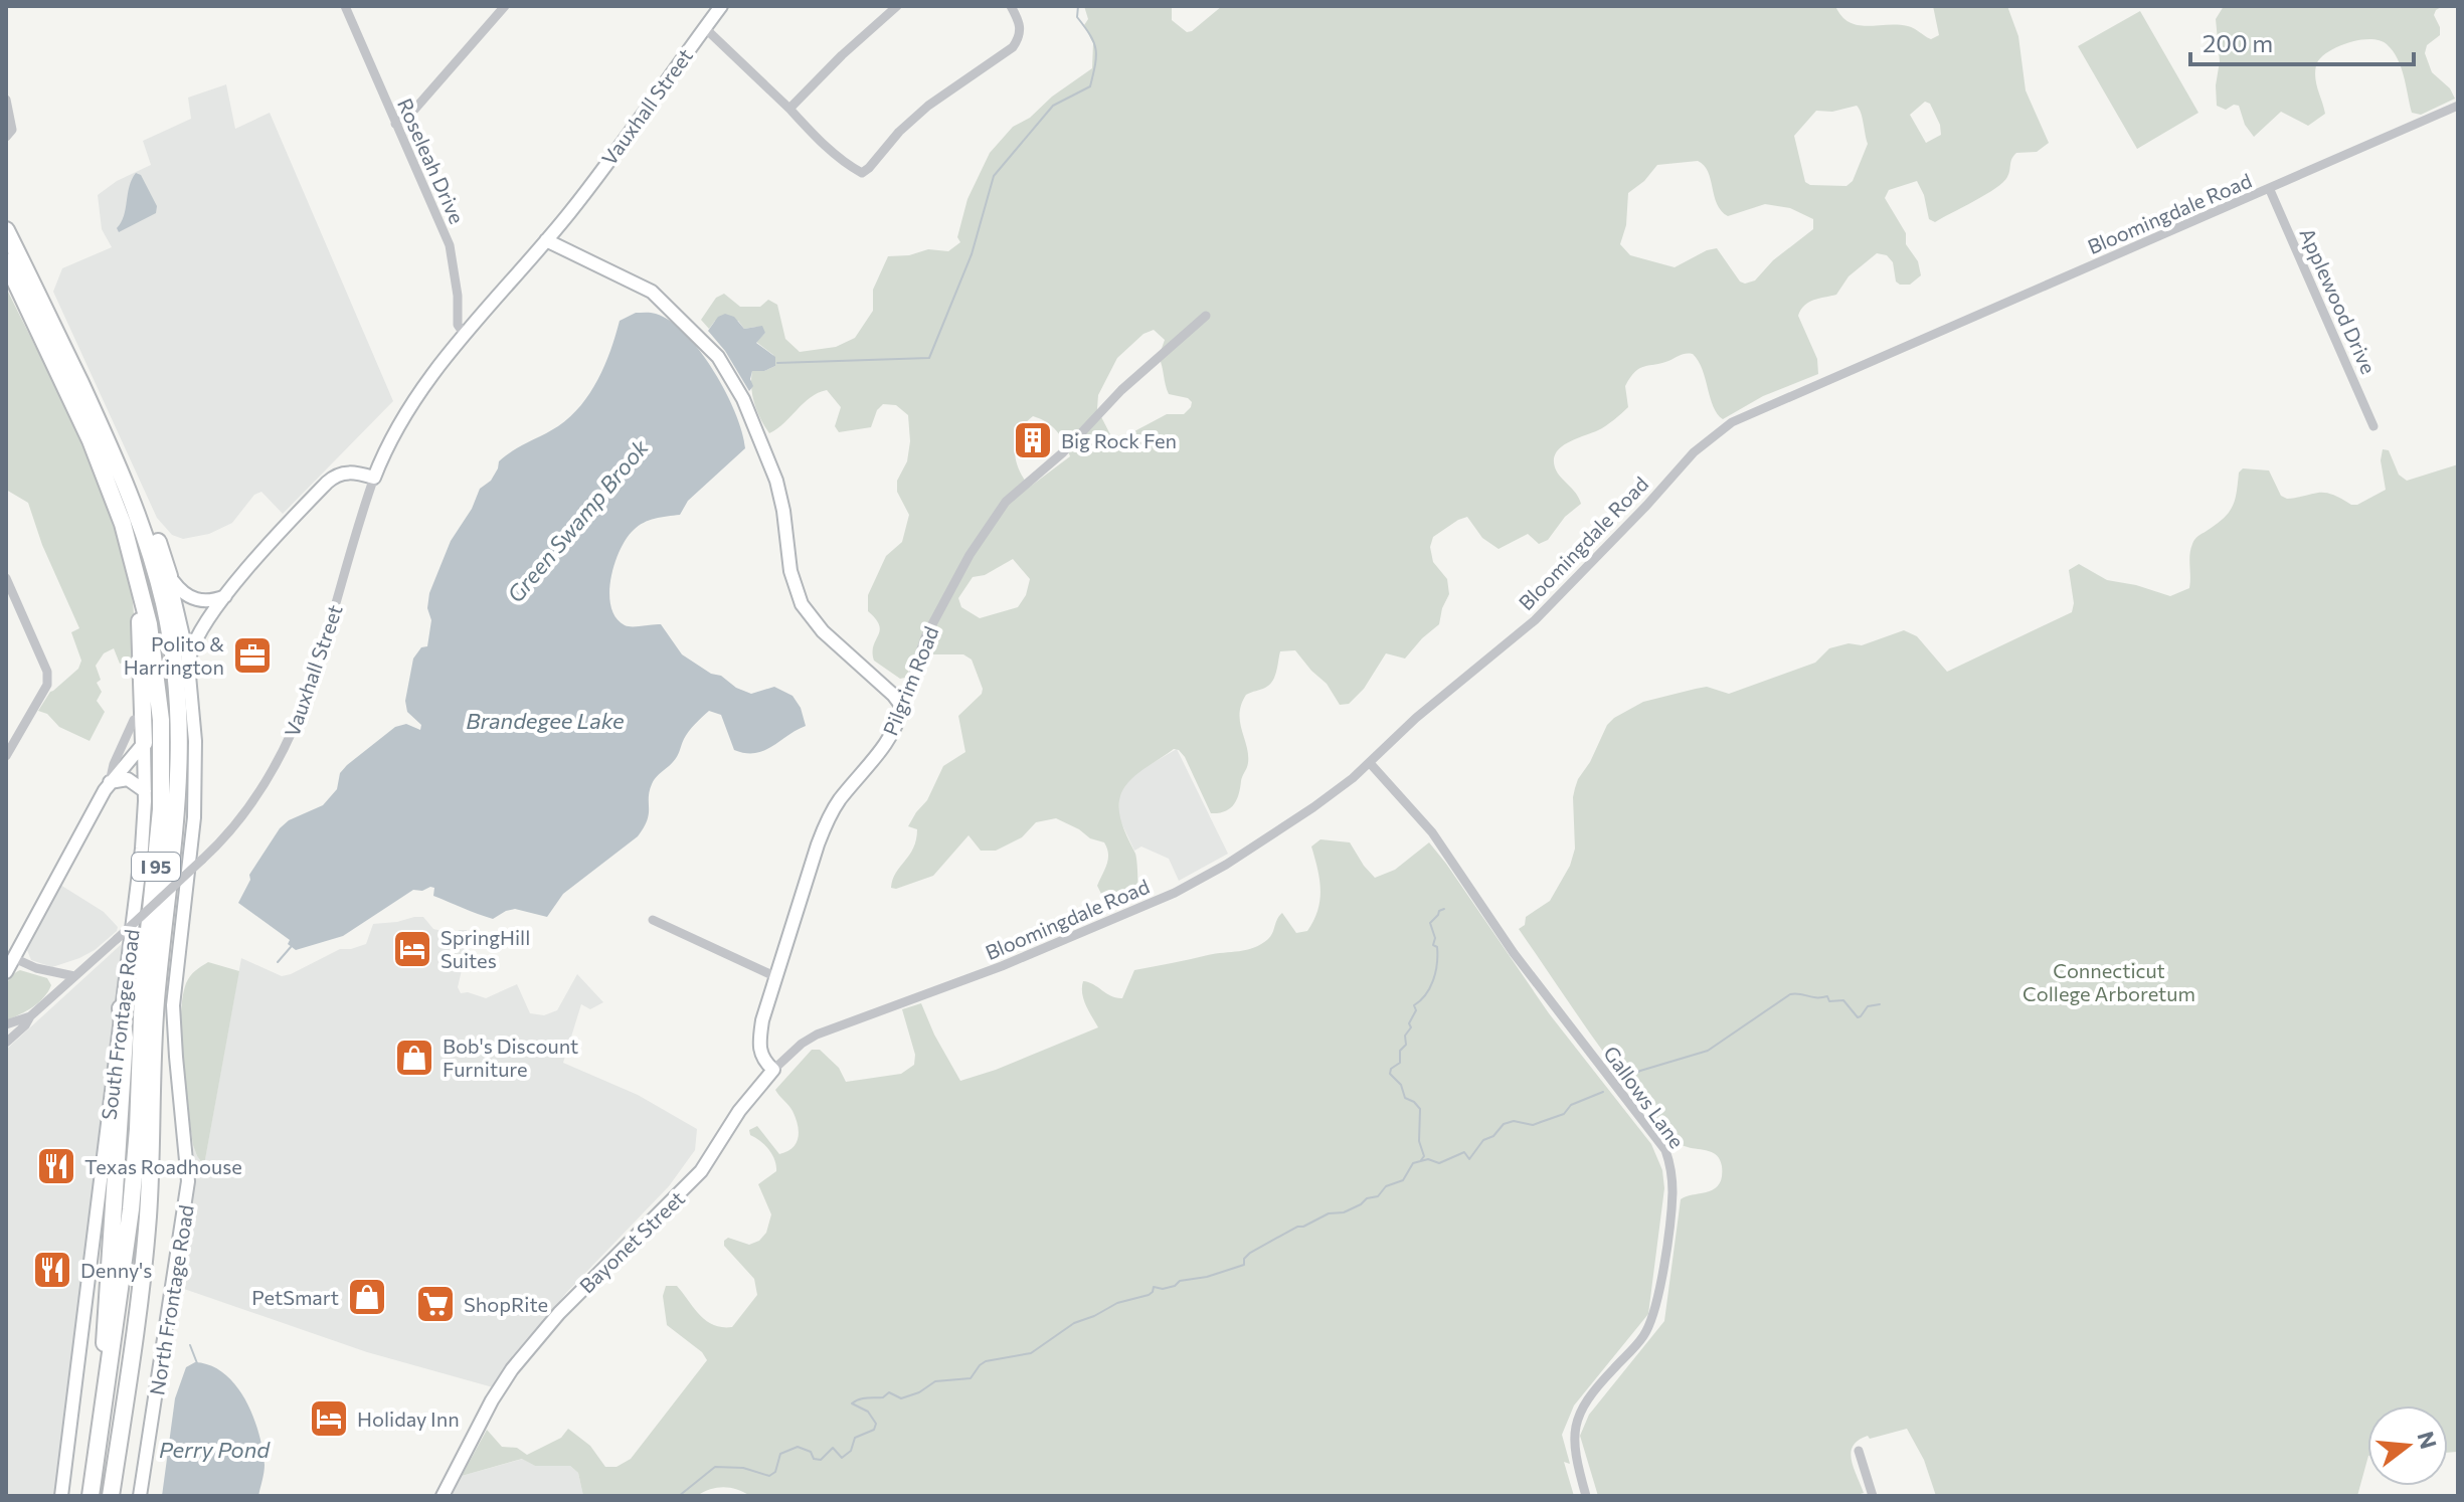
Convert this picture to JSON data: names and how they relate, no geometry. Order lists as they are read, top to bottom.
{
  "streets": {
    "highway": ["I 95"],
    "street": [
      "Vauxhall Street",
      "Roseleah Drive",
      "Bloomingdale Road",
      "Applewood Drive",
      "Pilgrim Road",
      "South Frontage Road",
      "Gallows Lane",
      "Bayonet Street",
      "North Frontage Road"
    ]
  },
  "crossings": [
    ["Vauxhall Street", "Roseleah Drive"],
    ["Bloomingdale Road", "Applewood Drive"],
    ["Bloomingdale Road", "Pilgrim Road"],
    ["Bloomingdale Road", "Gallows Lane"],
    ["Bloomingdale Road", "Bayonet Street"],
    ["Pilgrim Road", "Bayonet Street"]
  ],
  "water": ["Green Swamp Brook", "Brandegee Lake", "Perry Pond"],
  "parks": ["Connecticut College Arboretum"],
  "places": {
    "building": ["Big Rock Fen"],
    "office": ["Polito & Harrington"],
    "hotel": ["SpringHill Suites", "Holiday Inn"],
    "shop": ["Bob's Discount Furniture", "PetSmart"],
    "restaurant": ["Texas Roadhouse", "Denny's"],
    "supermarket": ["ShopRite"]
  },
  "scale_bar": "200 m",
  "north": "right"
}
